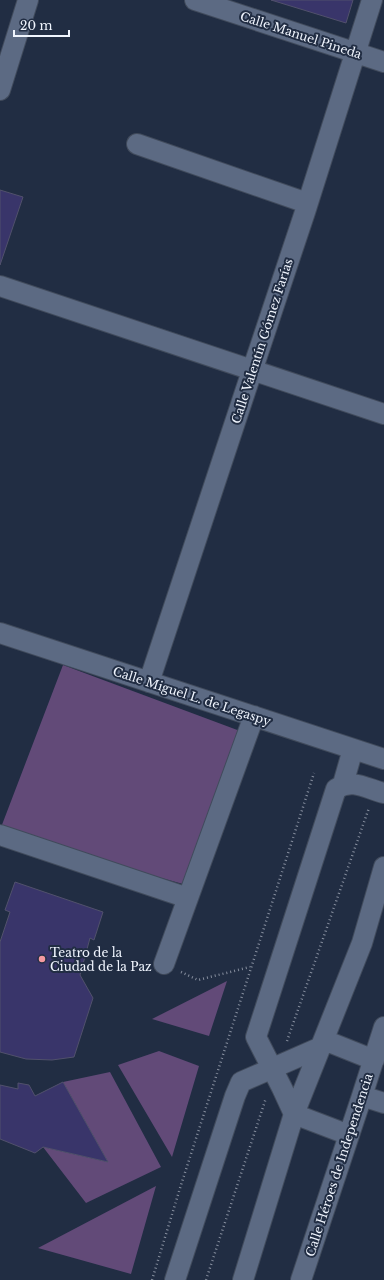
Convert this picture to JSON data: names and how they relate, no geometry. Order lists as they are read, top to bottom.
{
  "streets": {
    "street": [
      "Calle Manuel Pineda",
      "Calle Valentín Gómez Farías",
      "Calle Miguel L. de Legaspy",
      "Calle Héroes de Independencia"
    ]
  },
  "crossings": [
    ["Calle Manuel Pineda", "Calle Valentín Gómez Farías"],
    ["Calle Valentín Gómez Farías", "Calle Miguel L. de Legaspy"]
  ],
  "places": ["Teatro de la Ciudad de la Paz"],
  "scale_bar": "20 m"
}
